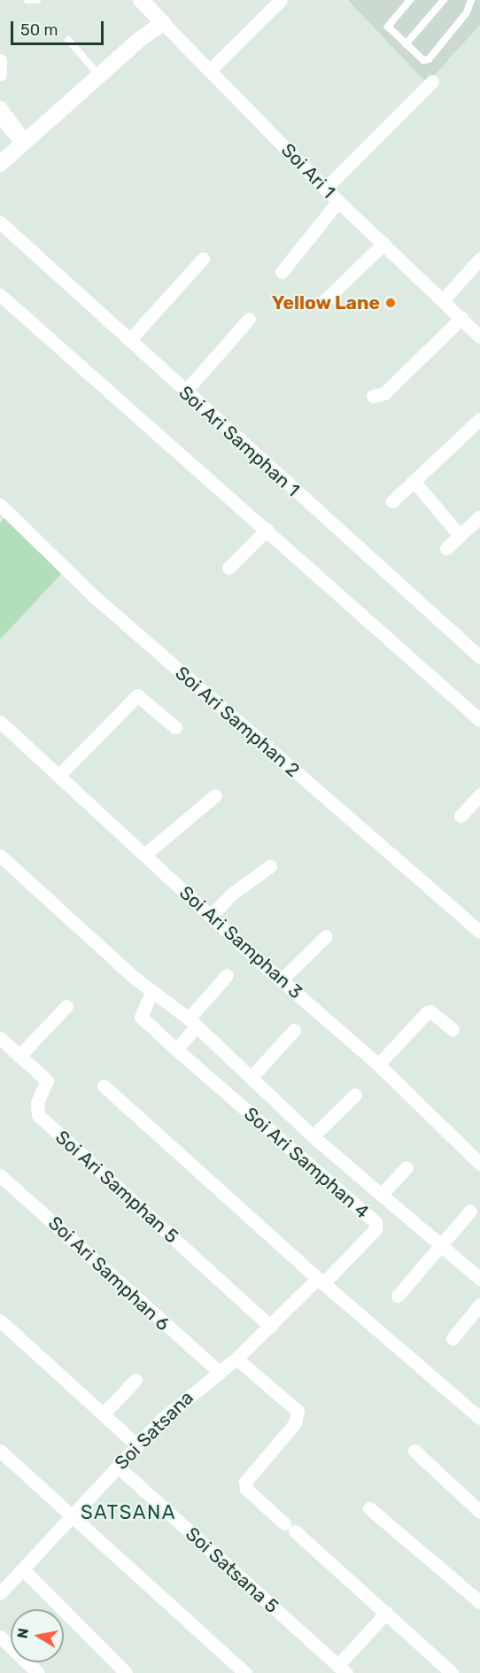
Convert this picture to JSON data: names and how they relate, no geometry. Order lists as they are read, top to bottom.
{
  "streets": {
    "street": [
      "Soi Ari 1",
      "Soi Ari Samphan 1",
      "Soi Ari Samphan 2",
      "Soi Ari Samphan 3",
      "Soi Ari Samphan 4",
      "Soi Ari Samphan 5",
      "Soi Ari Samphan 6",
      "Soi Satsana",
      "Soi Satsana 5"
    ]
  },
  "crossings": [
    ["Soi Ari Samphan 4", "Soi Satsana"],
    ["Soi Ari Samphan 5", "Soi Satsana"],
    ["Soi Ari Samphan 6", "Soi Satsana"],
    ["Soi Satsana", "Soi Satsana 5"]
  ],
  "districts": ["SATSANA"],
  "places": ["Yellow Lane"],
  "scale_bar": "50 m",
  "north": "left"
}
